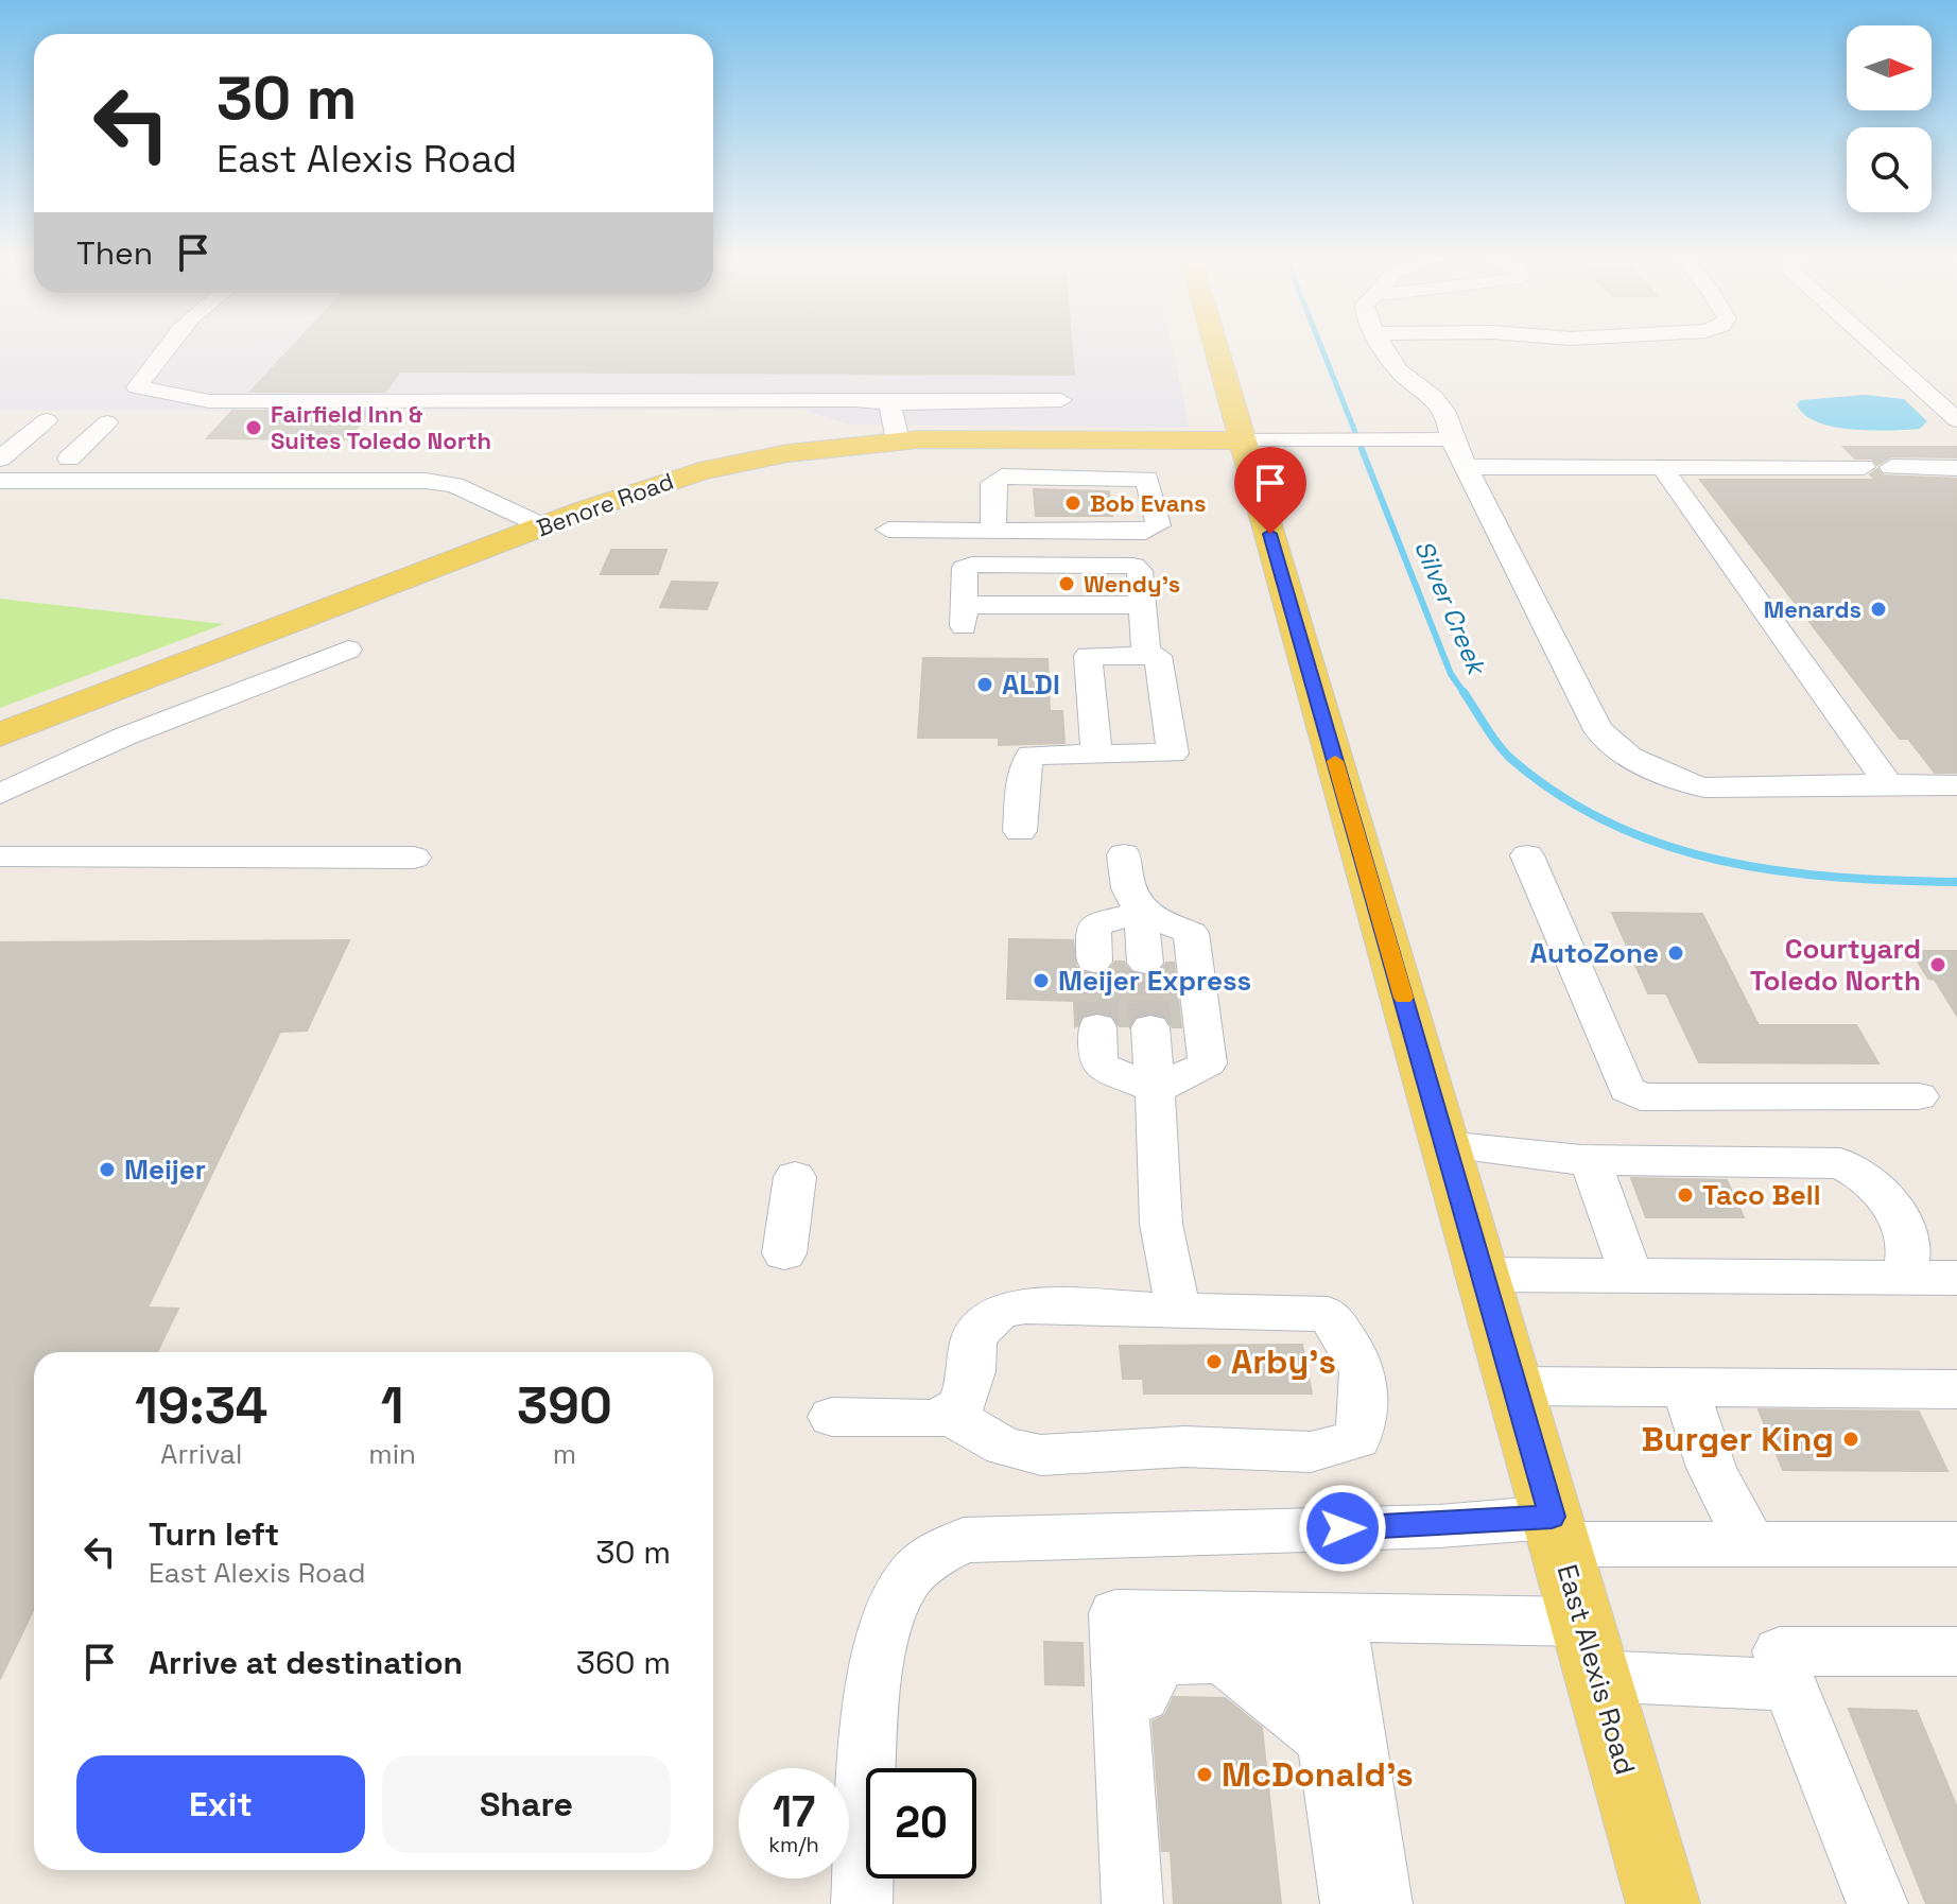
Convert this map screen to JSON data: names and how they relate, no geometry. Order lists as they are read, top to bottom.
{
  "streets": {
    "main road": ["Benore Road", "East Alexis Road"]
  },
  "crossings": [
    ["Benore Road", "East Alexis Road"]
  ],
  "water": ["Silver Creek"],
  "places": [
    "Fairfield Inn & Suites Toledo North",
    "Bob Evans",
    "Wendy's",
    "Menards",
    "ALDI",
    "AutoZone",
    "Courtyard Toledo North",
    "Meijer Express",
    "Meijer",
    "Taco Bell",
    "Arby's",
    "Burger King",
    "McDonald's"
  ],
  "north": "right",
  "page": {
    "turn": ["30 m", "East Alexis Road"],
    "then": "Then",
    "eta": [
      "19:34",
      "Arrival",
      "1",
      "min",
      "390",
      "m"
    ],
    "list": [
      {
        "name": "Turn left",
        "note": "East Alexis Road",
        "value": "30 m"
      },
      {
        "name": "Arrive at destination",
        "value": "360 m"
      }
    ],
    "buttons": ["Exit", "Share"],
    "speed": "17 km/h",
    "limit": "20"
  }
}
